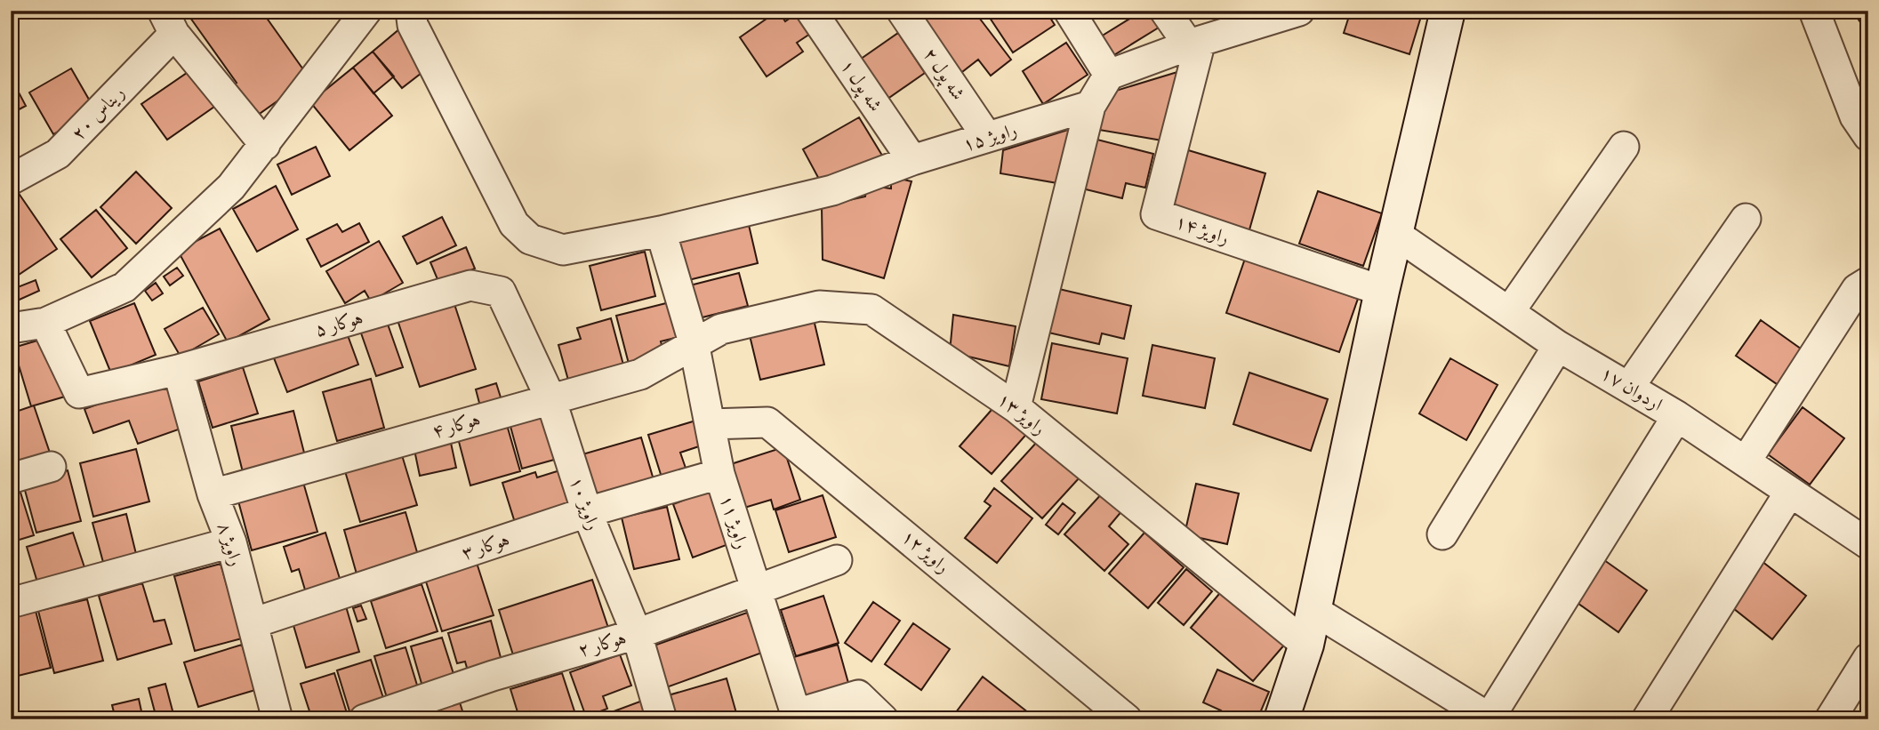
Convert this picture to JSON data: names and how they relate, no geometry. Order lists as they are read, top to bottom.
{
  "streets": {
    "street": [
      "شه پول ۲",
      "شه پول ۱",
      "ریناس ۲۰",
      "راویژ ۱۵",
      "راویژ ۱۴",
      "هوکار ۵",
      "اردوان ۱۷",
      "راویژ ۱۳",
      "هوکار ۴",
      "راویژ ۱۰",
      "راویژ ۱۱",
      "راویژ ۸",
      "هوکار ۳",
      "راویژ ۱۲",
      "هوکار ۲"
    ]
  },
  "crossings": [
    ["شه پول ۲", "راویژ ۱۵"],
    ["شه پول ۱", "راویژ ۱۵"],
    ["راویژ ۱۵", "راویژ ۱۱"],
    ["هوکار ۵", "راویژ ۱۰"],
    ["هوکار ۵", "راویژ ۸"],
    ["راویژ ۱۳", "هوکار ۴"],
    ["راویژ ۱۳", "راویژ ۱۱"],
    ["هوکار ۴", "راویژ ۱۰"],
    ["هوکار ۴", "راویژ ۱۱"],
    ["هوکار ۴", "راویژ ۸"],
    ["راویژ ۱۰", "هوکار ۳"],
    ["راویژ ۱۰", "هوکار ۲"],
    ["راویژ ۱۱", "هوکار ۳"],
    ["راویژ ۱۱", "راویژ ۱۲"],
    ["راویژ ۱۱", "هوکار ۲"],
    ["راویژ ۸", "هوکار ۳"]
  ]
}
